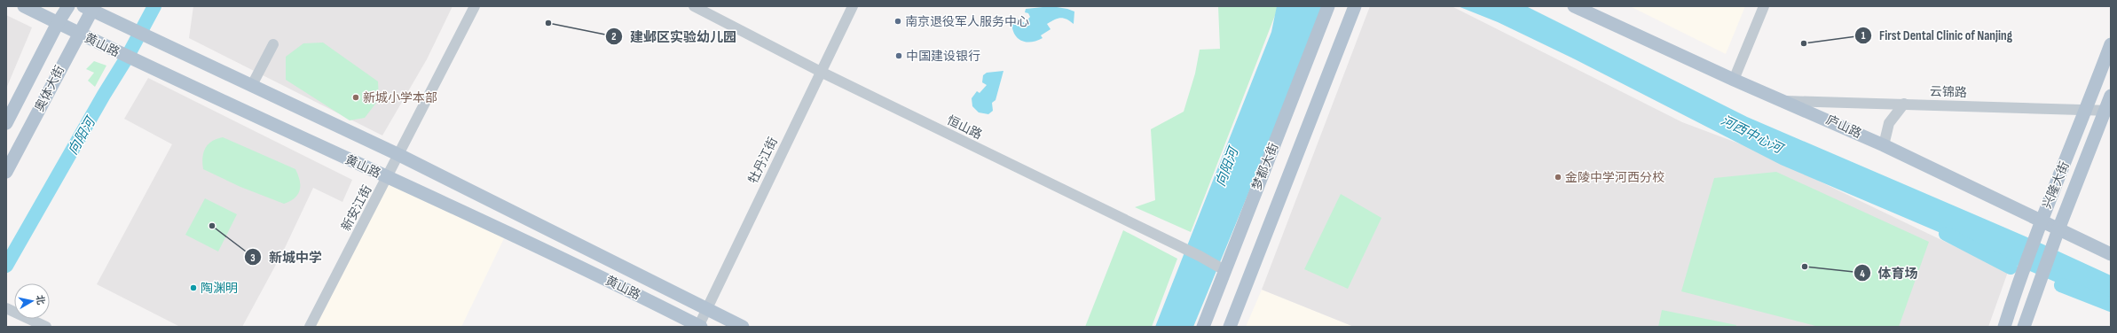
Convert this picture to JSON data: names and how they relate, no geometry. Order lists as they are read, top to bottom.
{
  "streets": {
    "main road": [
      "黄山路",
      "奥体大街",
      "庐山路",
      "梦都大街",
      "兴隆大街"
    ],
    "street": [
      "云锦路",
      "恒山路",
      "牡丹江街",
      "新安江街"
    ]
  },
  "crossings": [
    ["黄山路", "奥体大街"],
    ["黄山路", "牡丹江街"],
    ["黄山路", "新安江街"],
    ["云锦路", "庐山路"],
    ["云锦路", "兴隆大街"],
    ["庐山路", "兴隆大街"],
    ["恒山路", "牡丹江街"],
    ["恒山路", "梦都大街"]
  ],
  "water": ["河西中心河", "向阳河"],
  "places": [
    "南京退役军人服务中心",
    "建邺区实验幼儿园",
    "First Dental Clinic of Nanjing",
    "中国建设银行",
    "新城小学本部",
    "金陵中学河西分校",
    "新城中学",
    "体育场",
    "陶渊明"
  ],
  "north": "right"
}
